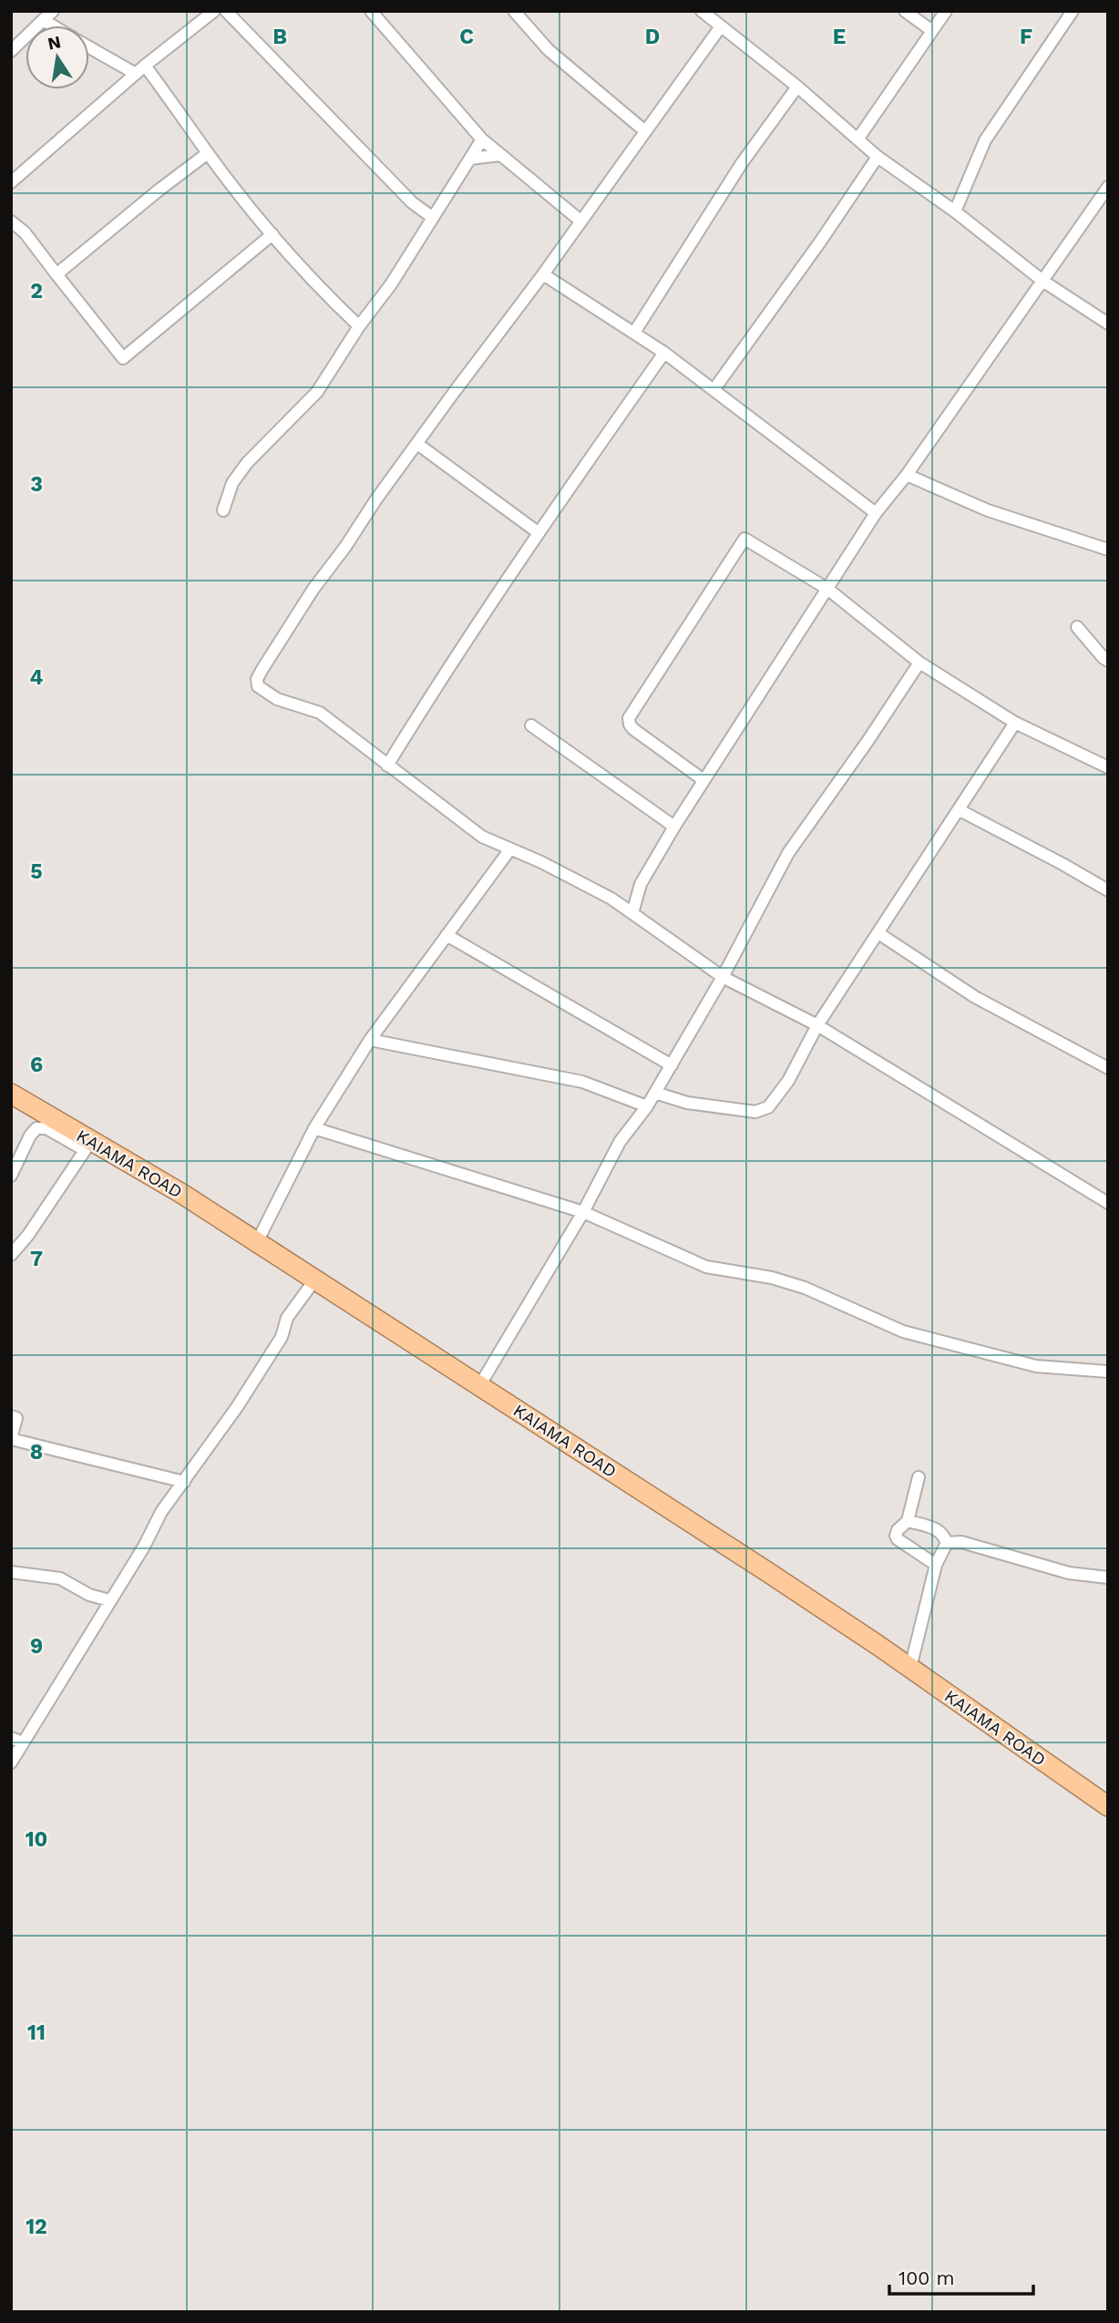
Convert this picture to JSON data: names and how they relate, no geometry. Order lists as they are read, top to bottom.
{
  "streets": {
    "highway": ["KAIAMA ROAD"]
  },
  "scale_bar": "100 m",
  "north": "top",
  "grid": {
    "columns": [
      "B",
      "C",
      "D",
      "E",
      "F"
    ],
    "rows": [
      "2",
      "3",
      "4",
      "5",
      "6",
      "7",
      "8",
      "9",
      "10",
      "11",
      "12"
    ]
  }
}
